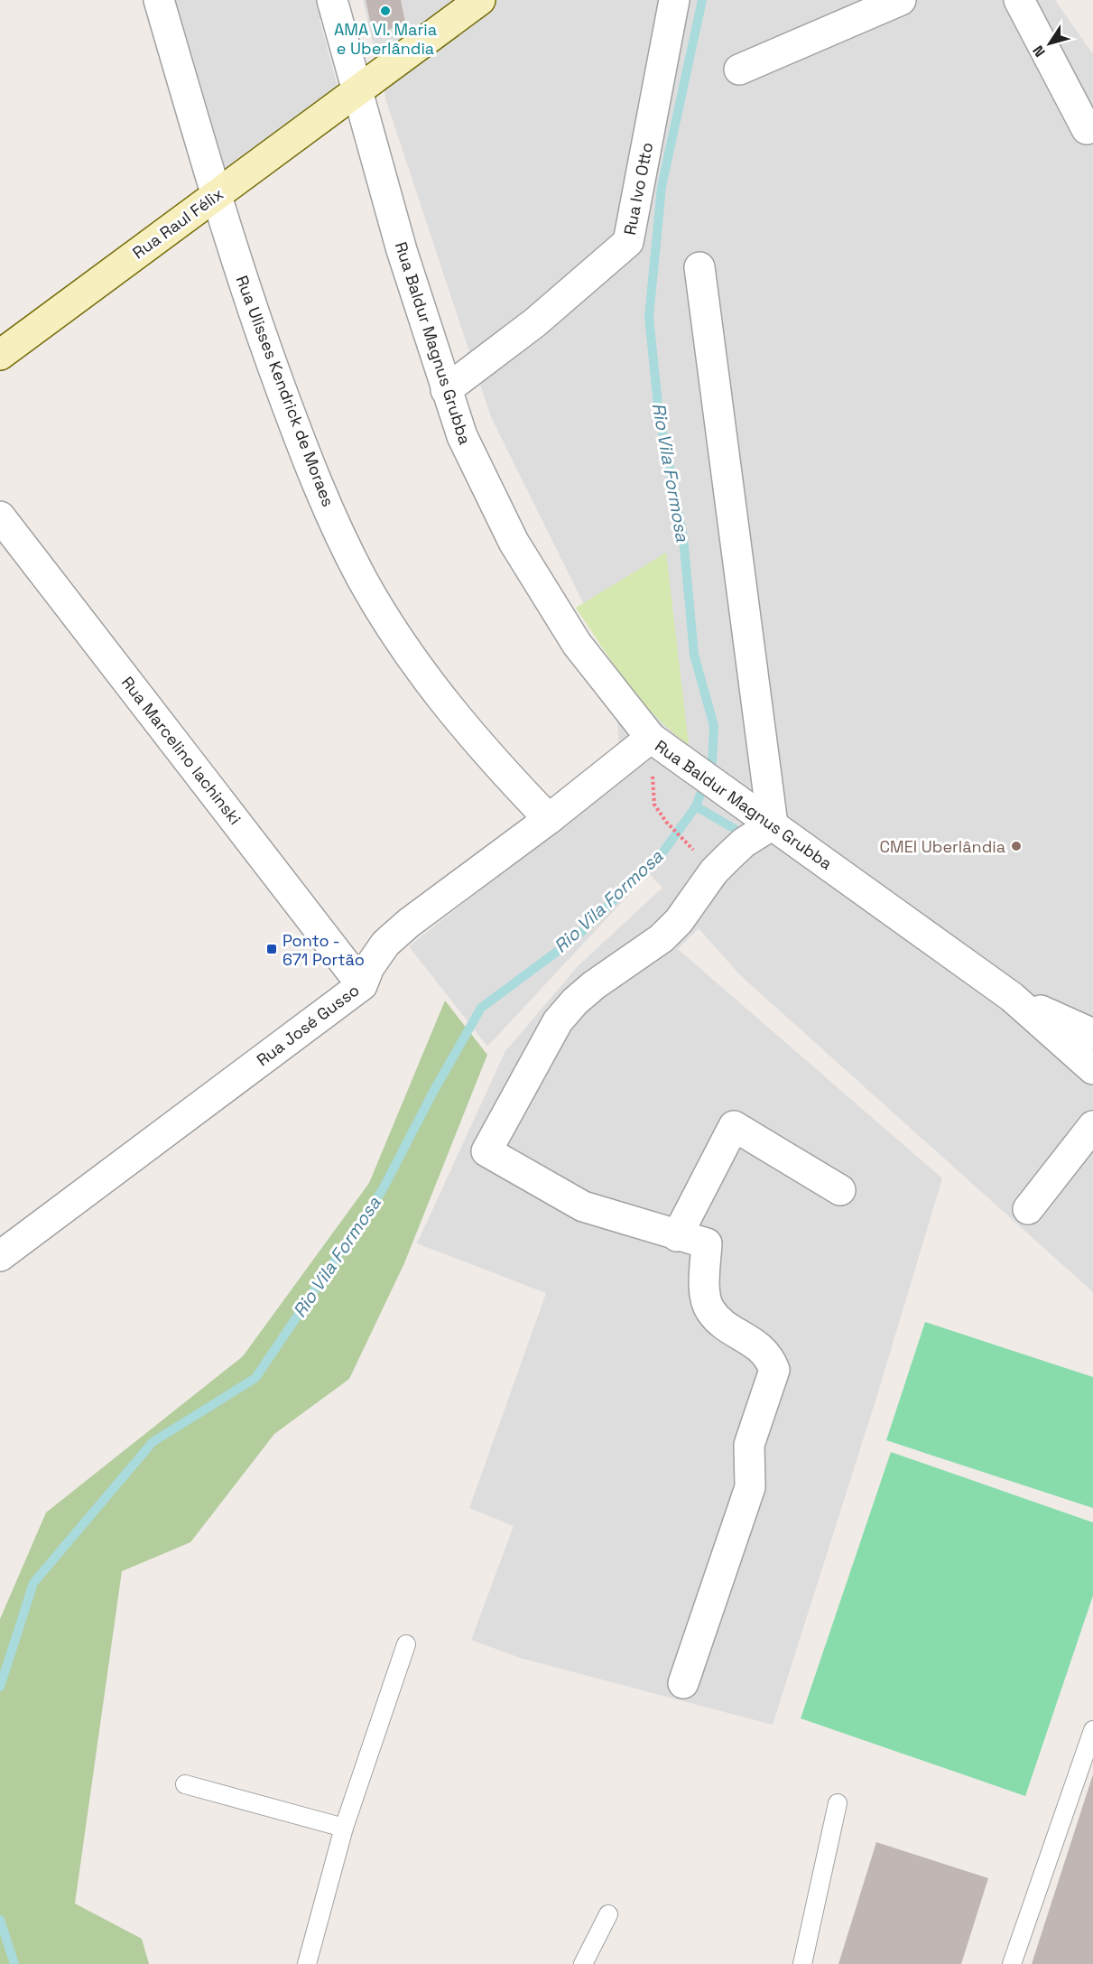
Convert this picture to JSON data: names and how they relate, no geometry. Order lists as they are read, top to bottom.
{
  "streets": {
    "street": [
      "Rua Ivo Otto",
      "Rua Raul Félix",
      "Rua Baldur Magnus Grubba",
      "Rua Ulisses Kendrick de Moraes",
      "Rua Marcelino Iachinski",
      "Rua José Gusso"
    ]
  },
  "crossings": [
    ["Rua Ivo Otto", "Rua Baldur Magnus Grubba"],
    ["Rua Raul Félix", "Rua Baldur Magnus Grubba"],
    ["Rua Raul Félix", "Rua Ulisses Kendrick de Moraes"],
    ["Rua Baldur Magnus Grubba", "Rua José Gusso"],
    ["Rua Ulisses Kendrick de Moraes", "Rua José Gusso"],
    ["Rua Marcelino Iachinski", "Rua José Gusso"]
  ],
  "water": ["Rio Vila Formosa"],
  "places": {
    "other": ["AMA Vl. Maria e Uberlândia", "CMEI Uberlândia"],
    "transit": ["Ponto - 671 Portão"]
  },
  "north": "bottom left"
}
